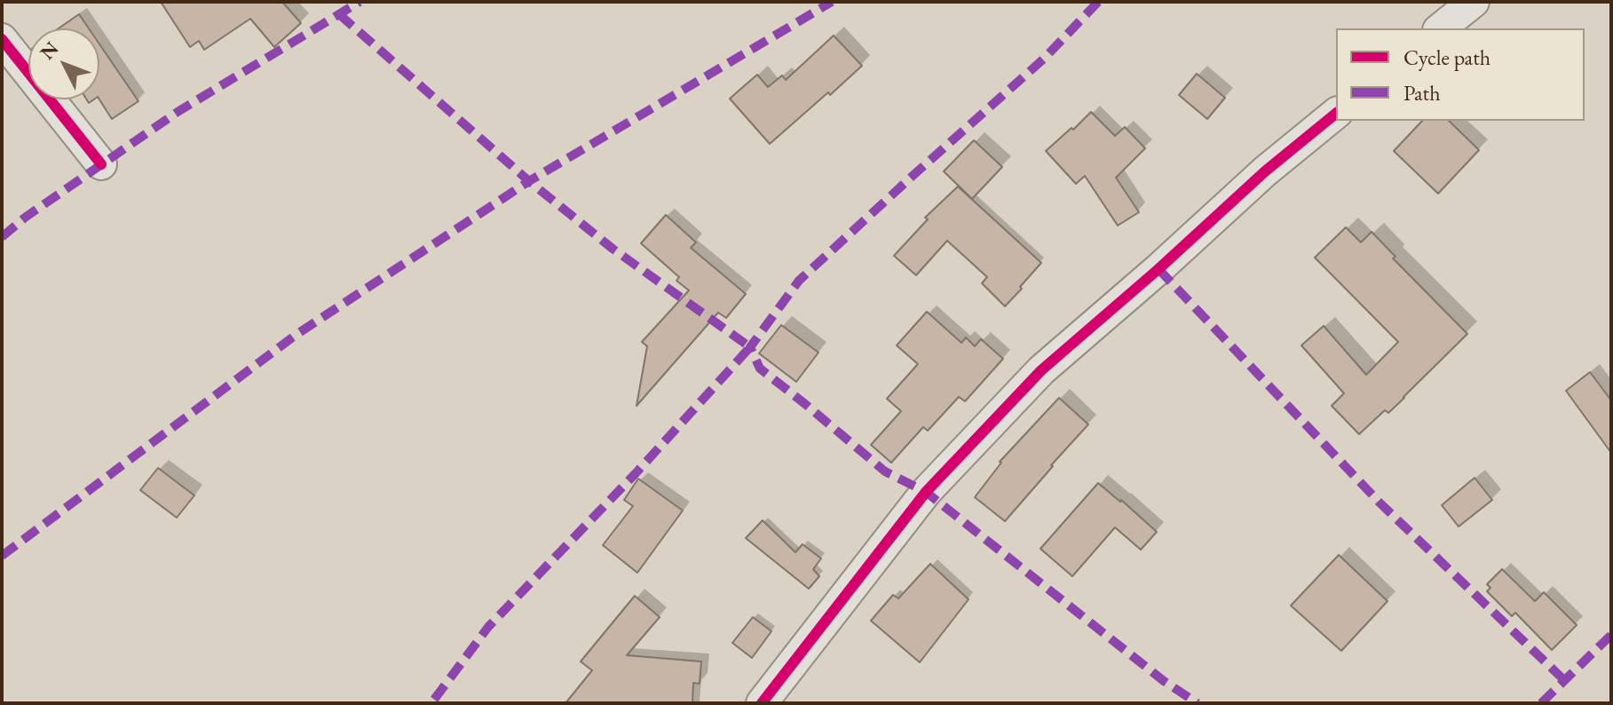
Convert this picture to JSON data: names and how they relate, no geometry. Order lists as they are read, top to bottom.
{
  "legend": ["Cycle path", "Path"],
  "north": "top left"
}
